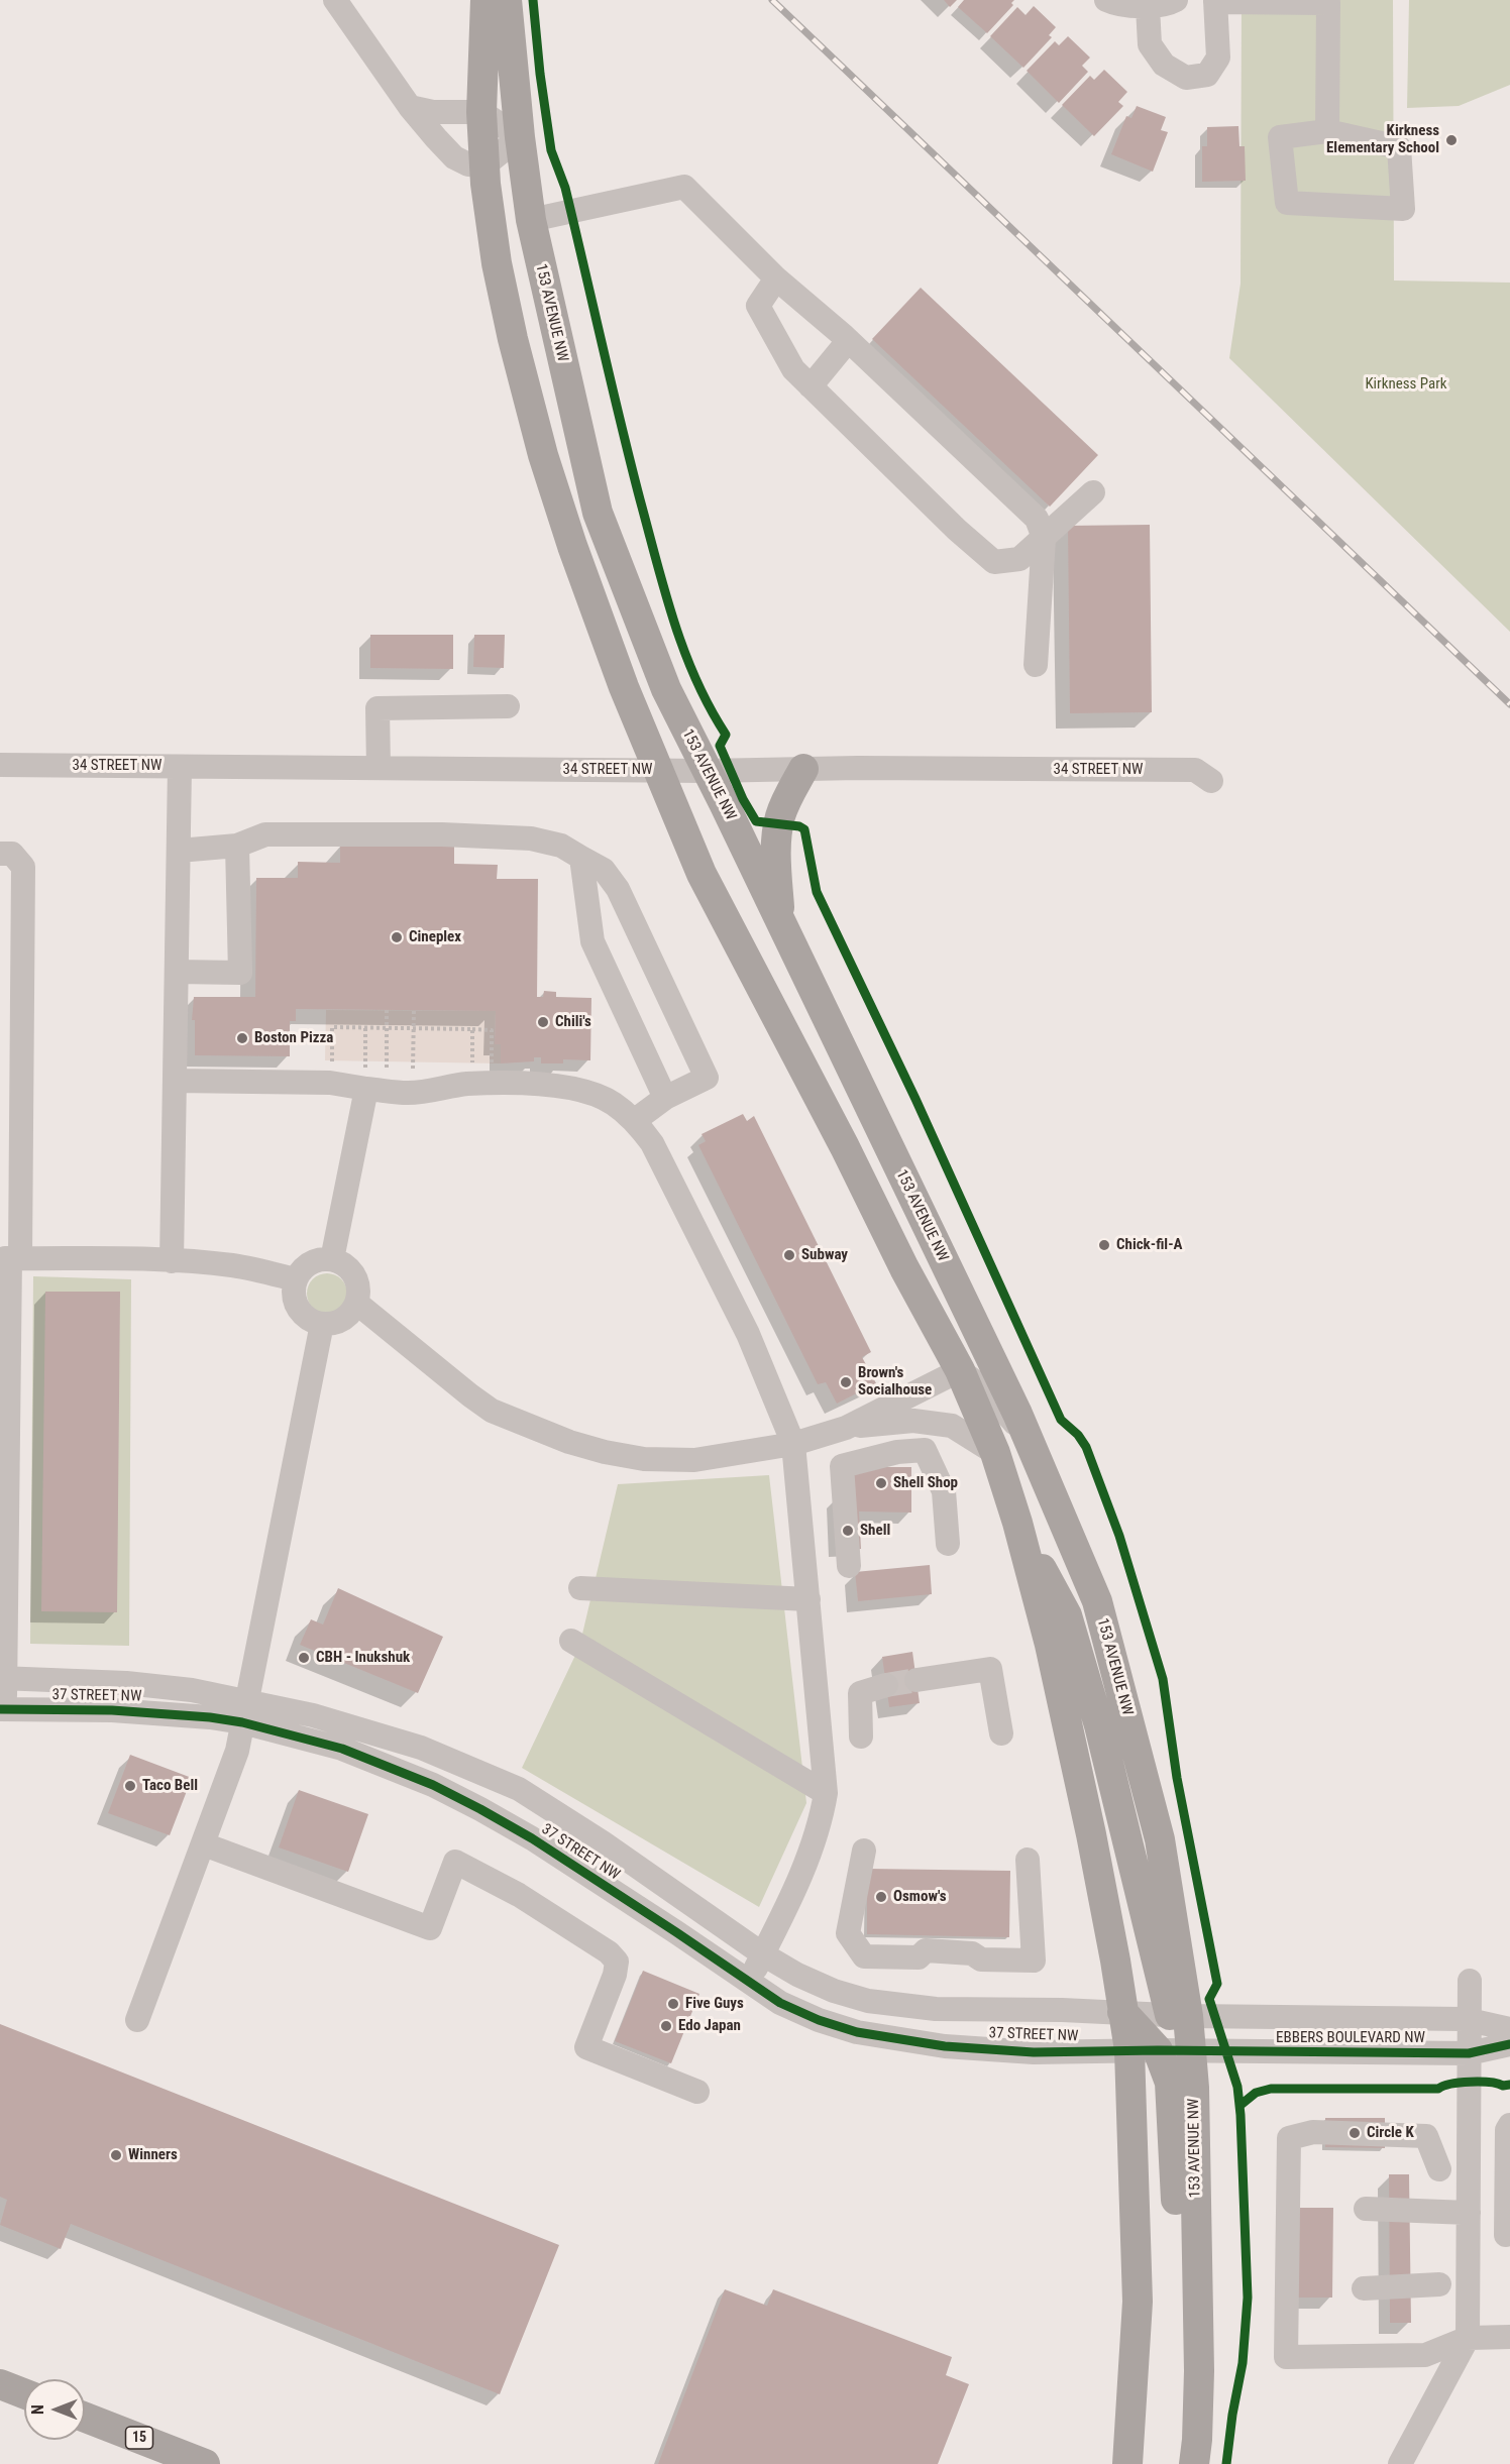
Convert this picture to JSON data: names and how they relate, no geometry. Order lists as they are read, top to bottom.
{
  "streets": {
    "main road": ["153 AVENUE NW", "15"],
    "street": ["34 STREET NW", "37 STREET NW", "EBBERS BOULEVARD NW"]
  },
  "crossings": [
    ["153 AVENUE NW", "34 STREET NW"],
    ["153 AVENUE NW", "37 STREET NW"],
    ["153 AVENUE NW", "EBBERS BOULEVARD NW"],
    ["37 STREET NW", "EBBERS BOULEVARD NW"]
  ],
  "parks": ["Kirkness Park"],
  "places": [
    "Kirkness Elementary School",
    "Cineplex",
    "Chili's",
    "Boston Pizza",
    "Chick-fil-A",
    "Subway",
    "Brown's Socialhouse",
    "Shell Shop",
    "Shell",
    "CBH - Inukshuk",
    "Taco Bell",
    "Osmow's",
    "Five Guys",
    "Edo Japan",
    "Circle K",
    "Winners"
  ],
  "north": "left"
}
